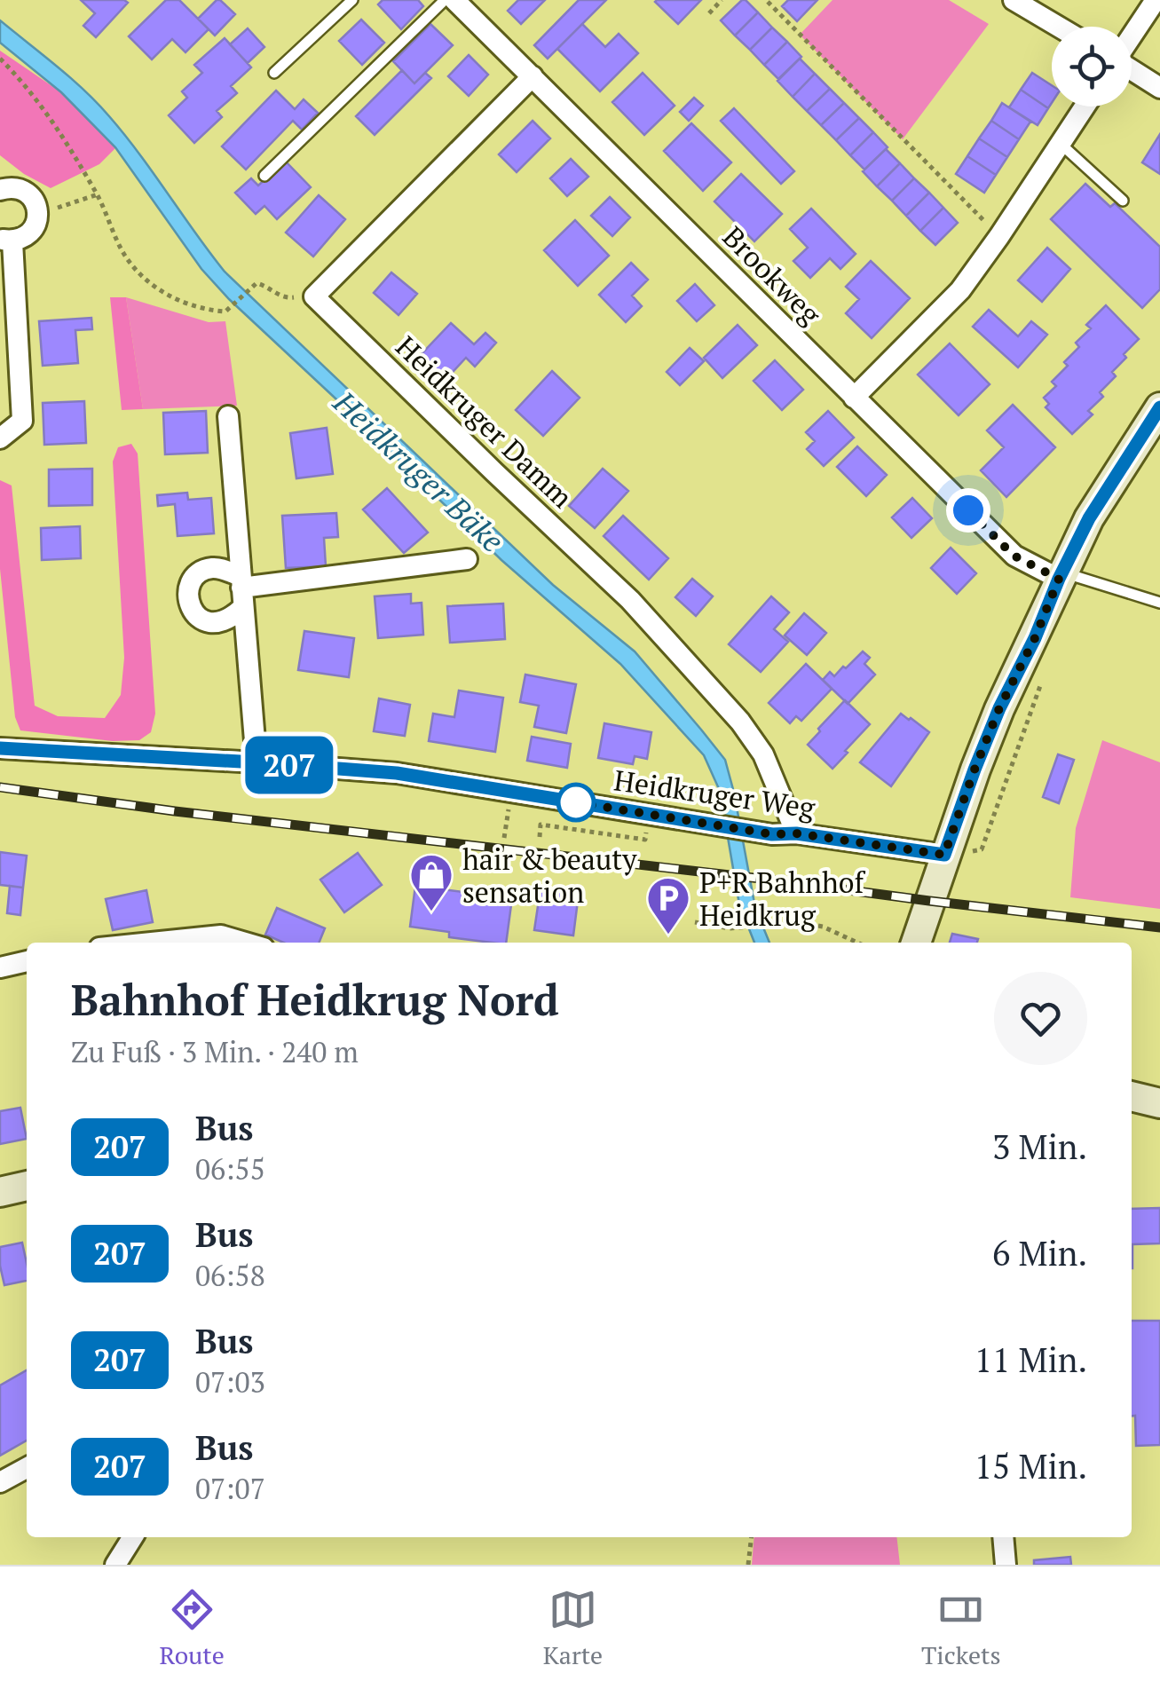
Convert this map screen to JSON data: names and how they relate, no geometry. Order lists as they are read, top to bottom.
{
  "streets": {
    "street": ["Brookweg", "Heidkruger Damm", "Heidkruger Weg"]
  },
  "crossings": [
    ["Heidkruger Damm", "Heidkruger Weg"]
  ],
  "water": ["Heidkruger Bäke"],
  "places": {
    "shop": ["hair & beauty sensation"],
    "parking": ["P+R Bahnhof Heidkrug"]
  },
  "lines": ["bus line 207"],
  "page": {
    "on_map": "207",
    "heading": ["Bahnhof Heidkrug Nord", "Zu Fuß · 3 Min. · 240 m"],
    "list": [
      {
        "mark": "207",
        "name": "Bus",
        "note": "06:55",
        "value": "3 Min."
      },
      {
        "mark": "207",
        "name": "Bus",
        "note": "06:58",
        "value": "6 Min."
      },
      {
        "mark": "207",
        "name": "Bus",
        "note": "07:03",
        "value": "11 Min."
      },
      {
        "mark": "207",
        "name": "Bus",
        "note": "07:07",
        "value": "15 Min."
      }
    ],
    "tabs": ["Route", "Karte", "Tickets"]
  }
}
